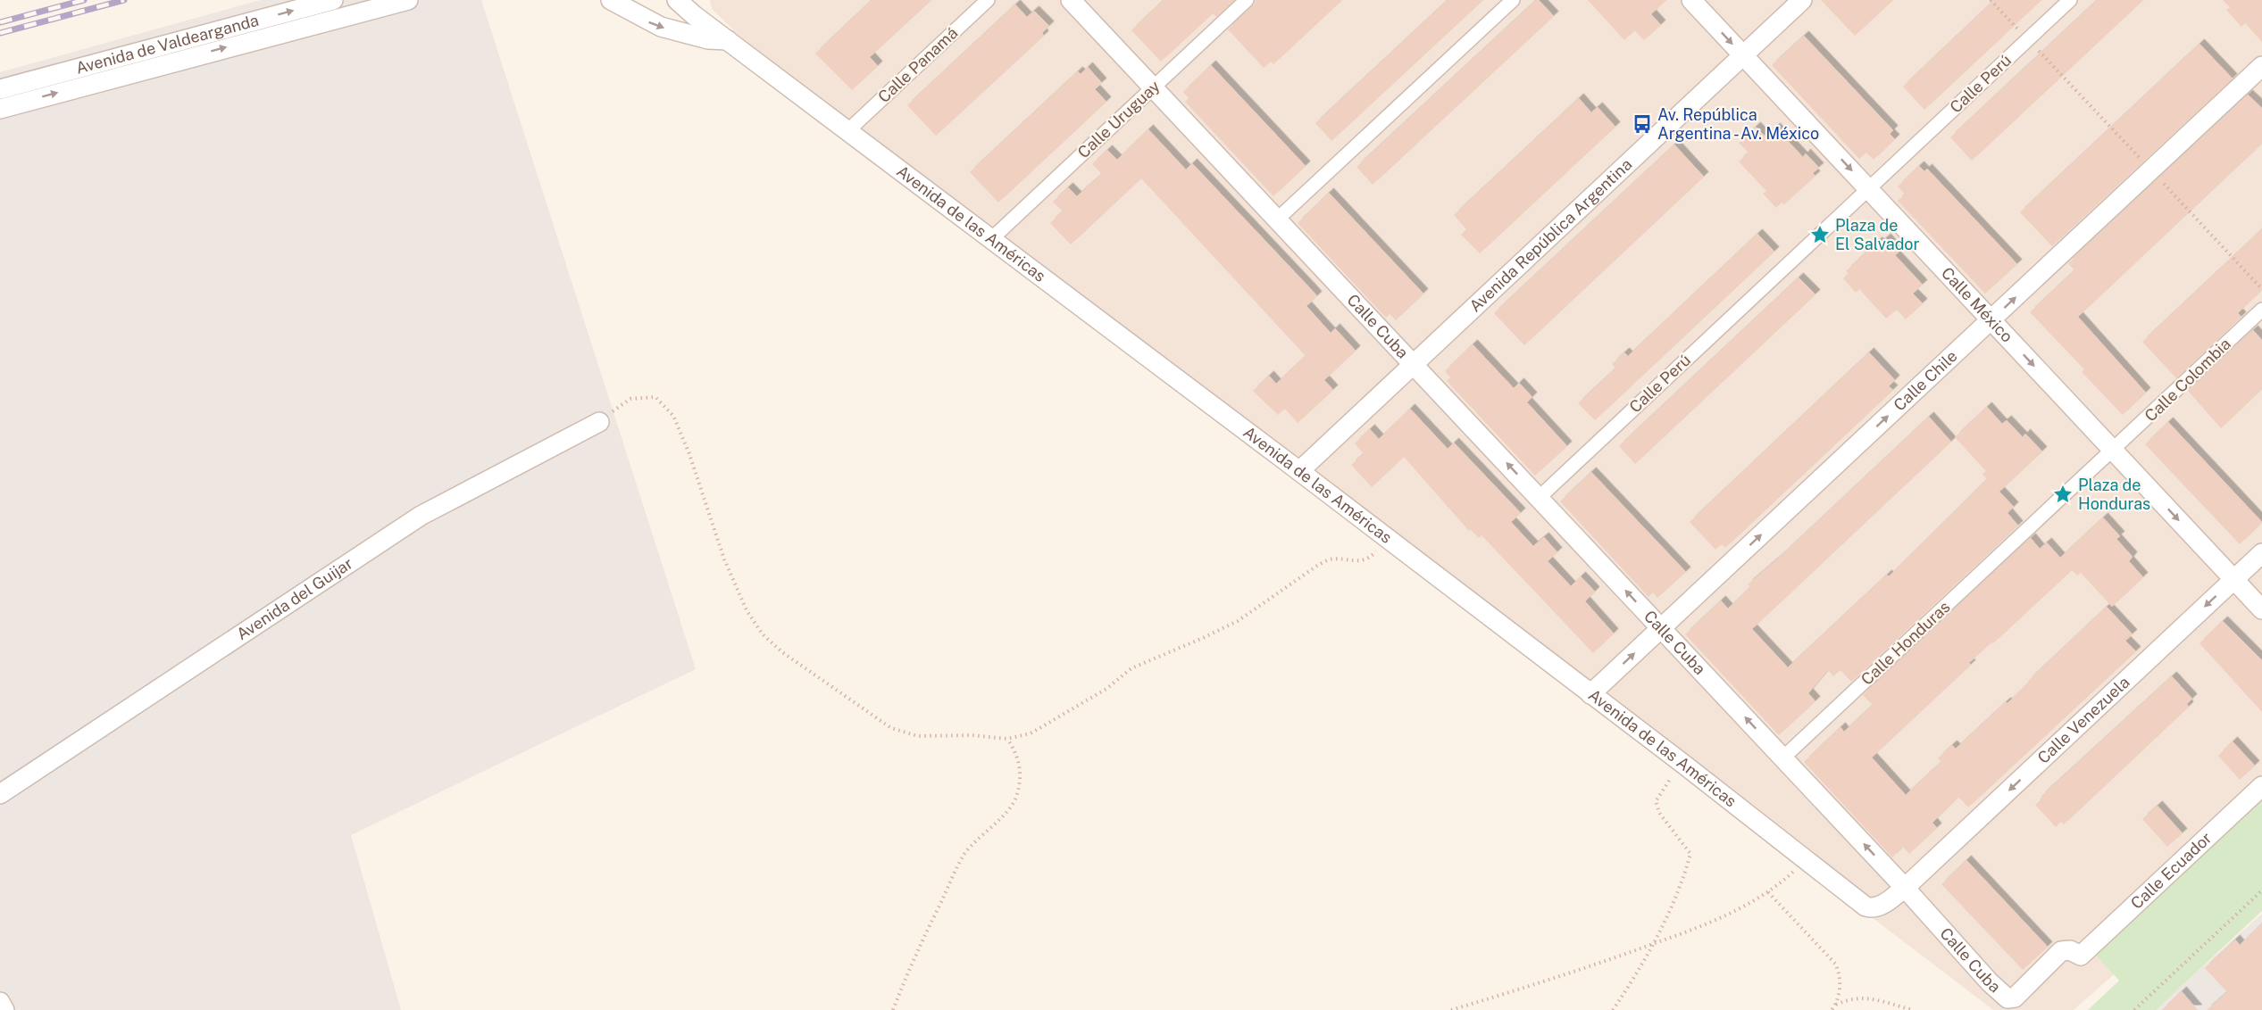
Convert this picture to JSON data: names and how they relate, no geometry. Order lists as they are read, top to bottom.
{
  "streets": {
    "street": [
      "Avenida de Valdearganda",
      "Calle Panamá",
      "Calle Perú",
      "Calle Uruguay",
      "Avenida de las Américas",
      "Avenida República Argentina",
      "Calle México",
      "Calle Cuba",
      "Calle Chile",
      "Calle Colombia",
      "Avenida del Guijar",
      "Calle Honduras",
      "Calle Venezuela",
      "Calle Ecuador"
    ]
  },
  "crossings": [
    ["Calle Panamá", "Avenida de las Américas"],
    ["Calle Perú", "Calle México"],
    ["Calle Perú", "Calle Cuba"],
    ["Calle Uruguay", "Avenida de las Américas"],
    ["Calle Uruguay", "Calle Cuba"],
    ["Avenida de las Américas", "Avenida República Argentina"],
    ["Avenida de las Américas", "Calle Cuba"],
    ["Avenida de las Américas", "Calle Chile"],
    ["Avenida de las Américas", "Calle Venezuela"],
    ["Avenida República Argentina", "Calle México"],
    ["Avenida República Argentina", "Calle Cuba"],
    ["Calle México", "Calle Chile"],
    ["Calle México", "Calle Colombia"],
    ["Calle México", "Calle Honduras"],
    ["Calle México", "Calle Venezuela"],
    ["Calle Cuba", "Calle Chile"],
    ["Calle Cuba", "Calle Honduras"],
    ["Calle Cuba", "Calle Venezuela"],
    ["Calle Cuba", "Calle Ecuador"],
    ["Calle Colombia", "Calle Honduras"]
  ],
  "one_way": [
    "Calle México",
    "Calle Cuba",
    "Calle Chile",
    "Calle Venezuela"
  ],
  "places": {
    "bus stop": ["Av. República Argentina - Av. México"],
    "place": ["Plaza de El Salvador", "Plaza de Honduras"]
  }
}
